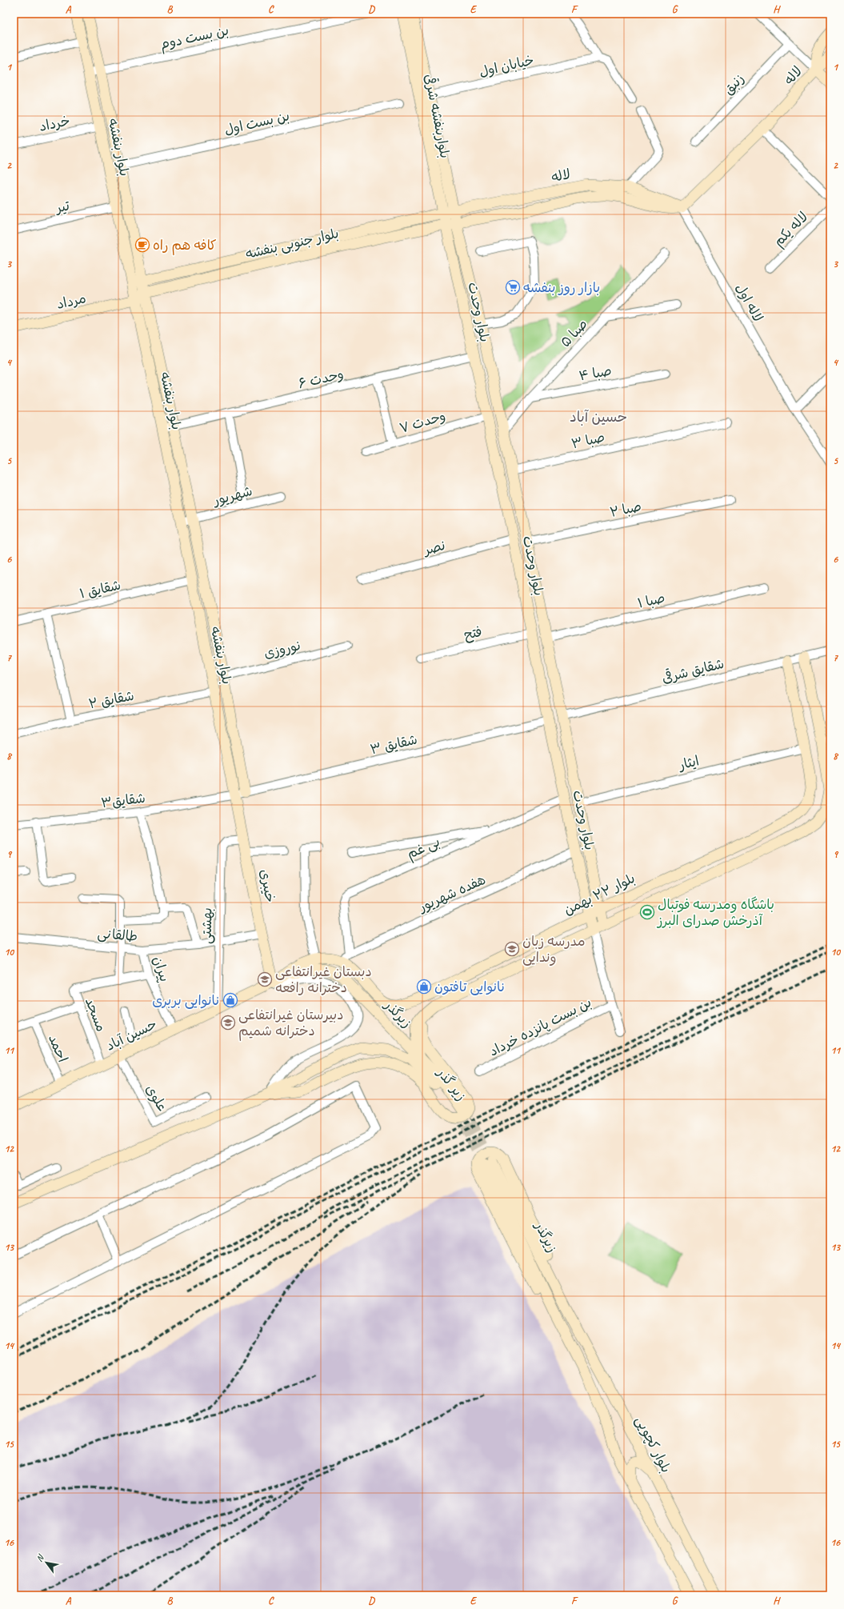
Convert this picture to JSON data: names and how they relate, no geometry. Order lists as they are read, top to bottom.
{
  "streets": {
    "street": [
      "بن بست دوم",
      "خیابان اول",
      "لاله",
      "زنبق",
      "بلواربنفشه شرقی",
      "بن بست اول",
      "خرداد",
      "بلوار بنفشه",
      "تیر",
      "لاله یکم",
      "بلوار جنوبی بنفشه",
      "مرداد",
      "لاله اول",
      "بلوار وحدت",
      "صبا ۵",
      "صبا ۴",
      "وحدت ۶",
      "وحدت ۷",
      "صبا ۳",
      "شهریور",
      "صبا ۲",
      "نصر",
      "شقایق ۱",
      "صبا ۱",
      "فتح",
      "نوروزی",
      "شقایق شرقی",
      "شقایق ۲",
      "شقایق ۳",
      "ایثار",
      "شقایق۳",
      "بی غم",
      "خیبری",
      "هفده شهریور",
      "بلوار ۲۲ بهمن",
      "بهشتی",
      "طالقانی",
      "پیران",
      "زیرگذر",
      "مسجد",
      "بن بست پانزده خرداد",
      "حسین آباد",
      "احمد",
      "علوی",
      "بلوار کچویی"
    ]
  },
  "crossings": [
    ["بن بست دوم", "بلوار بنفشه"],
    ["خیابان اول", "بلواربنفشه شرقی"],
    ["لاله", "بلواربنفشه شرقی"],
    ["لاله", "بلوار جنوبی بنفشه"],
    ["لاله", "لاله اول"],
    ["لاله", "بلوار وحدت"],
    ["بلواربنفشه شرقی", "بلوار جنوبی بنفشه"],
    ["بلواربنفشه شرقی", "بلوار وحدت"],
    ["بن بست اول", "بلوار بنفشه"],
    ["خرداد", "بلوار بنفشه"],
    ["بلوار بنفشه", "تیر"],
    ["بلوار بنفشه", "بلوار جنوبی بنفشه"],
    ["بلوار بنفشه", "مرداد"],
    ["بلوار بنفشه", "وحدت ۶"],
    ["بلوار بنفشه", "شهریور"],
    ["بلوار بنفشه", "شقایق ۱"],
    ["بلوار بنفشه", "نوروزی"],
    ["بلوار بنفشه", "شقایق ۲"],
    ["بلوار بنفشه", "شقایق ۳"],
    ["بلوار بنفشه", "شقایق۳"],
    ["بلوار بنفشه", "خیبری"],
    ["بلوار جنوبی بنفشه", "بلوار وحدت"],
    ["بلوار وحدت", "صبا ۵"],
    ["بلوار وحدت", "وحدت ۶"],
    ["بلوار وحدت", "وحدت ۷"],
    ["بلوار وحدت", "صبا ۳"],
    ["بلوار وحدت", "صبا ۲"],
    ["بلوار وحدت", "نصر"],
    ["بلوار وحدت", "صبا ۱"],
    ["بلوار وحدت", "فتح"],
    ["بلوار وحدت", "شقایق شرقی"],
    ["بلوار وحدت", "شقایق ۳"],
    ["بلوار وحدت", "ایثار"],
    ["بلوار وحدت", "بی غم"],
    ["بلوار وحدت", "هفده شهریور"],
    ["بلوار وحدت", "بلوار ۲۲ بهمن"],
    ["صبا ۵", "صبا ۴"],
    ["شقایق شرقی", "بلوار ۲۲ بهمن"],
    ["شقایق ۳", "شقایق۳"],
    ["شقایق ۳", "خیبری"],
    ["ایثار", "بلوار ۲۲ بهمن"],
    ["شقایق۳", "خیبری"],
    ["بی غم", "هفده شهریور"],
    ["خیبری", "بلوار ۲۲ بهمن"],
    ["خیبری", "بهشتی"],
    ["خیبری", "طالقانی"],
    ["خیبری", "زیرگذر"],
    ["خیبری", "حسین آباد"],
    ["هفده شهریور", "بلوار ۲۲ بهمن"],
    ["بلوار ۲۲ بهمن", "زیرگذر"],
    ["بلوار ۲۲ بهمن", "حسین آباد"],
    ["بهشتی", "طالقانی"],
    ["بهشتی", "حسین آباد"],
    ["طالقانی", "پیران"],
    ["پیران", "حسین آباد"],
    ["زیرگذر", "حسین آباد"],
    ["زیرگذر", "بلوار کچویی"],
    ["مسجد", "حسین آباد"],
    ["حسین آباد", "احمد"],
    ["حسین آباد", "علوی"]
  ],
  "districts": ["حسین آباد"],
  "places": {
    "cafe": ["کافه هم راه"],
    "supermarket": ["بازار روز بنفشه"],
    "sports": ["باشگاه ومدرسه فوتبال آذرخش صدرای البرز"],
    "school or university": ["مدرسه زبان وندایی", "دبستان غیرانتفاعی دخترانه رافعه", "دبیرستان غیرانتفاعی دخترانه شمیم"],
    "shop": ["نانوایی تافتون", "نانوایی بربری"]
  },
  "north": "top left",
  "grid": {
    "columns": [
      "A",
      "B",
      "C",
      "D",
      "E",
      "F",
      "G",
      "H"
    ],
    "rows": [
      "1",
      "2",
      "3",
      "4",
      "5",
      "6",
      "7",
      "8",
      "9",
      "10",
      "11",
      "12",
      "13",
      "14",
      "15",
      "16"
    ]
  }
}
